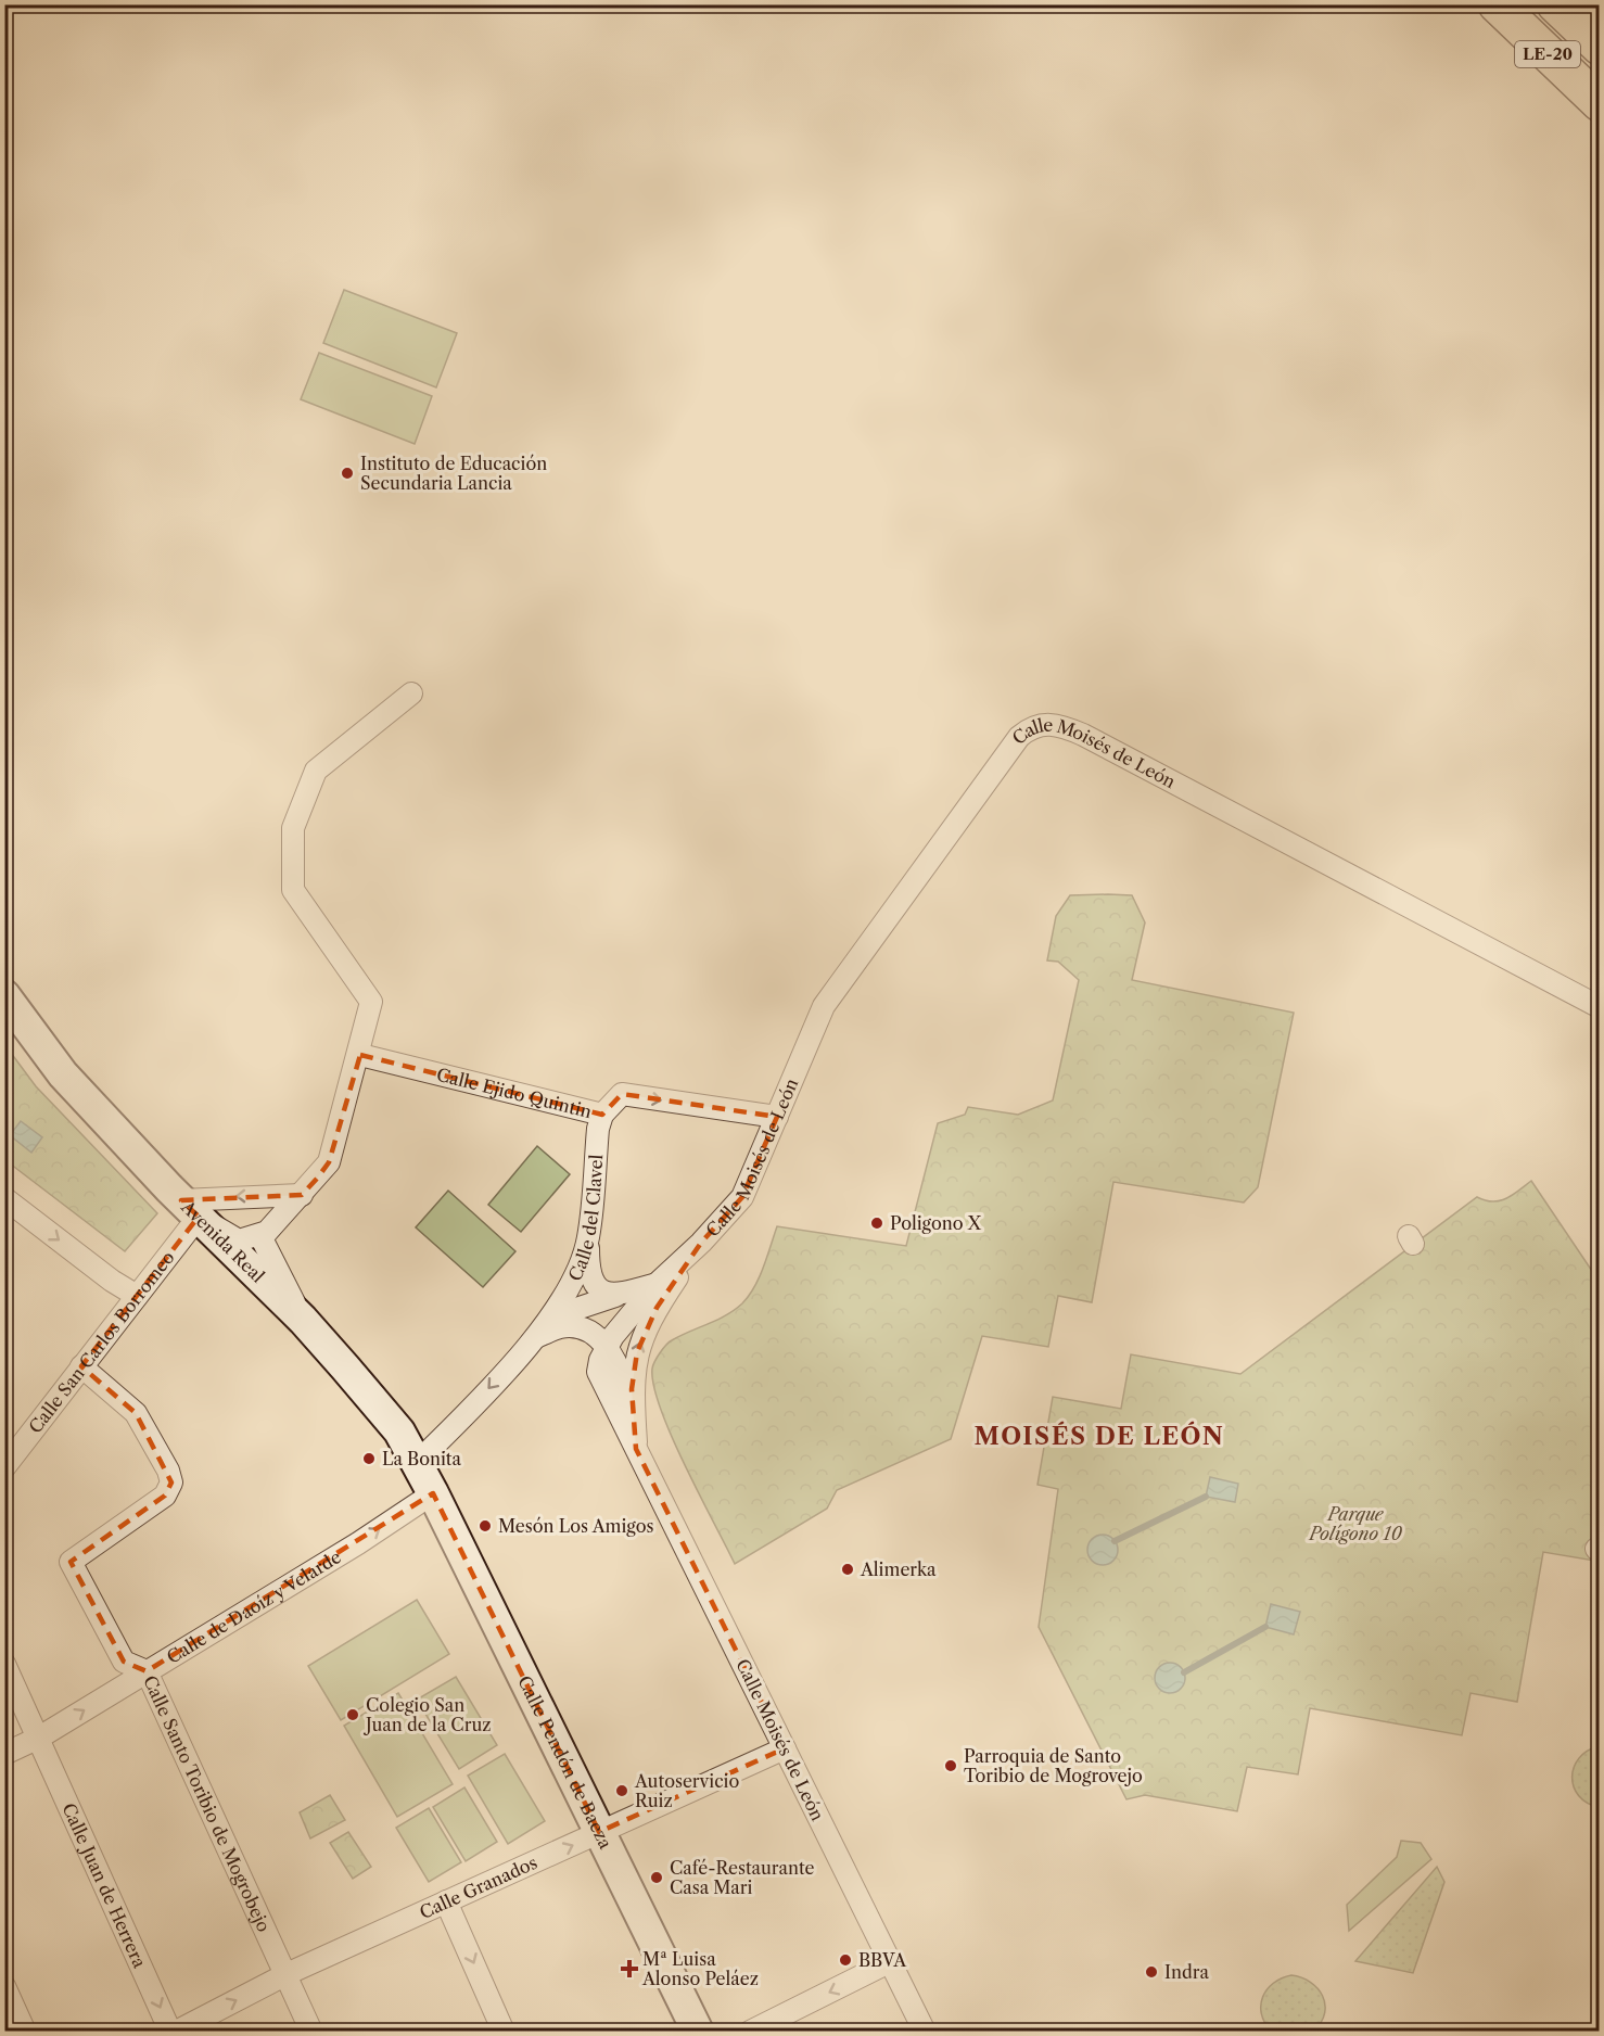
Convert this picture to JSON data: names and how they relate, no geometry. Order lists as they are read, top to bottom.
{
  "streets": {
    "highway": ["LE-20"],
    "main road": ["Avenida Real", "Calle Pendón de Baeza"],
    "street": [
      "Calle Moisés de León",
      "Calle Ejido Quintin",
      "Calle del Clavel",
      "Calle San Carlos Borromeo",
      "Calle de Daoíz y Velarde",
      "Calle Santo Toribio de Mogrobejo",
      "Calle Juan de Herrera",
      "Calle Granados"
    ]
  },
  "crossings": [
    ["Calle Moisés de León", "Calle Ejido Quintin"],
    ["Calle Moisés de León", "Calle del Clavel"],
    ["Calle Moisés de León", "Calle Granados"],
    ["Calle Ejido Quintin", "Calle del Clavel"],
    ["Avenida Real", "Calle San Carlos Borromeo"],
    ["Avenida Real", "Calle de Daoíz y Velarde"],
    ["Avenida Real", "Calle Pendón de Baeza"],
    ["Calle San Carlos Borromeo", "Calle Santo Toribio de Mogrobejo"],
    ["Calle de Daoíz y Velarde", "Calle Pendón de Baeza"],
    ["Calle de Daoíz y Velarde", "Calle Santo Toribio de Mogrobejo"],
    ["Calle de Daoíz y Velarde", "Calle Juan de Herrera"],
    ["Calle Pendón de Baeza", "Calle Granados"],
    ["Calle Santo Toribio de Mogrobejo", "Calle Granados"],
    ["Calle Juan de Herrera", "Calle Granados"]
  ],
  "one_way": [
    "Calle Ejido Quintin",
    "Calle de Daoíz y Velarde",
    "Calle Juan de Herrera",
    "Calle Granados"
  ],
  "districts": ["MOISÉS DE LEÓN"],
  "parks": ["Parque Polígono 10"],
  "places": {
    "other": [
      "Instituto de Educación Secundaria Lancia",
      "Poligono X",
      "La Bonita",
      "Mesón Los Amigos",
      "Alimerka",
      "Colegio San Juan de la Cruz",
      "Parroquia de Santo Toribio de Mogrovejo",
      "Autoservicio Ruiz",
      "Café-Restaurante Casa Mari",
      "BBVA",
      "Indra"
    ],
    "health": ["Mª Luisa Alonso Peláez"]
  }
}
